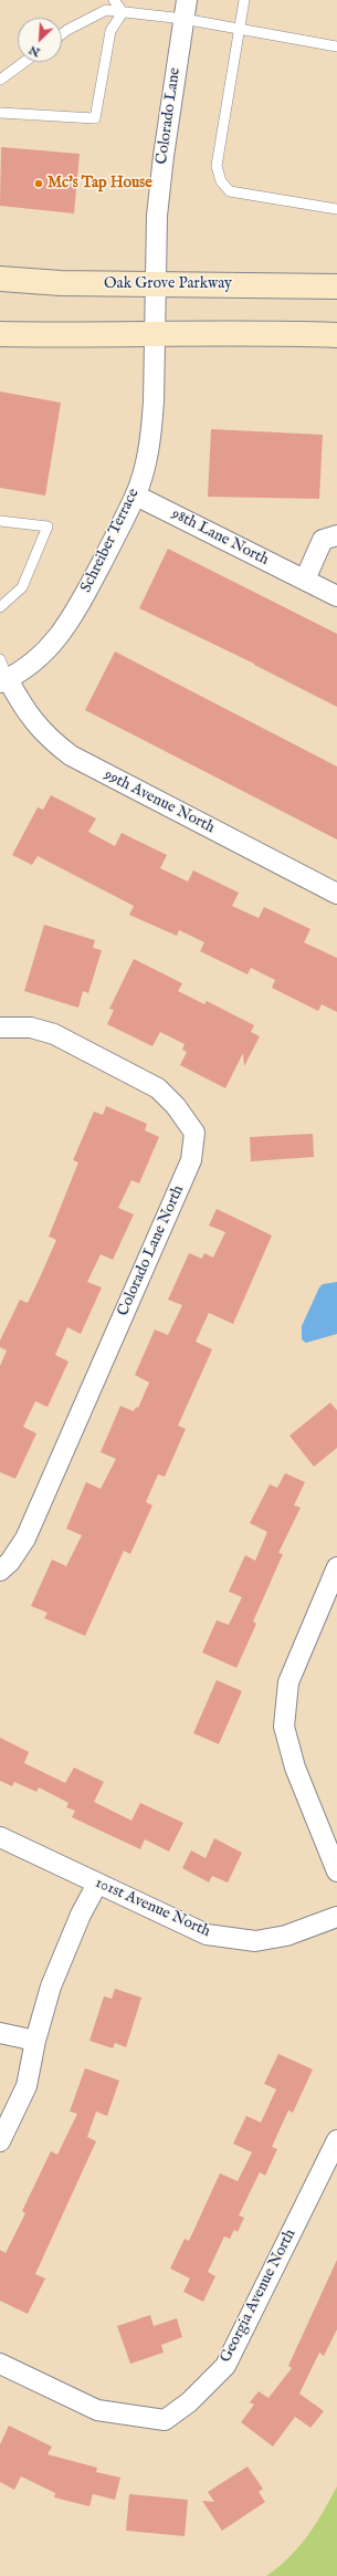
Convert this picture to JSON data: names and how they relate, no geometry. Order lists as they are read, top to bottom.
{
  "streets": {
    "street": [
      "Colorado Lane",
      "Oak Grove Parkway",
      "98th Lane North",
      "Schreiber Terrace",
      "99th Avenue North",
      "Colorado Lane North",
      "101st Avenue North",
      "Georgia Avenue North"
    ]
  },
  "crossings": [
    ["Colorado Lane", "Oak Grove Parkway"],
    ["Colorado Lane", "Schreiber Terrace"],
    ["Oak Grove Parkway", "Schreiber Terrace"],
    ["98th Lane North", "Schreiber Terrace"],
    ["Schreiber Terrace", "99th Avenue North"]
  ],
  "places": ["Mc's Tap House"],
  "north": "bottom left"
}
